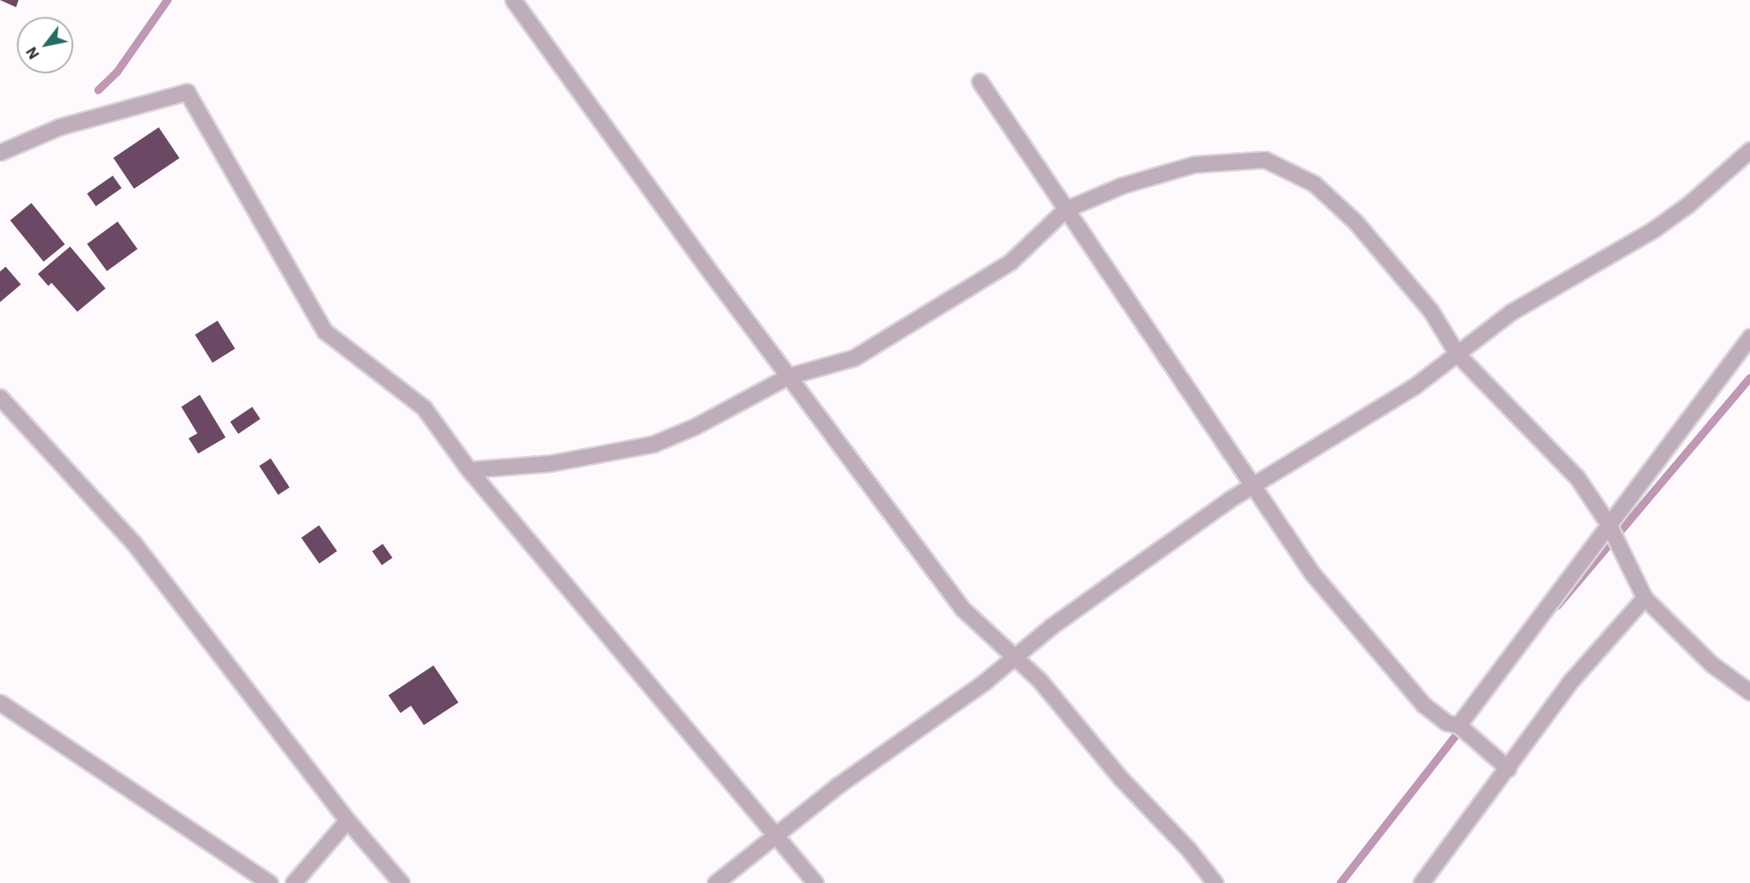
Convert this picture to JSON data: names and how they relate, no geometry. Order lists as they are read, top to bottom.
{
  "north": "bottom left"
}
